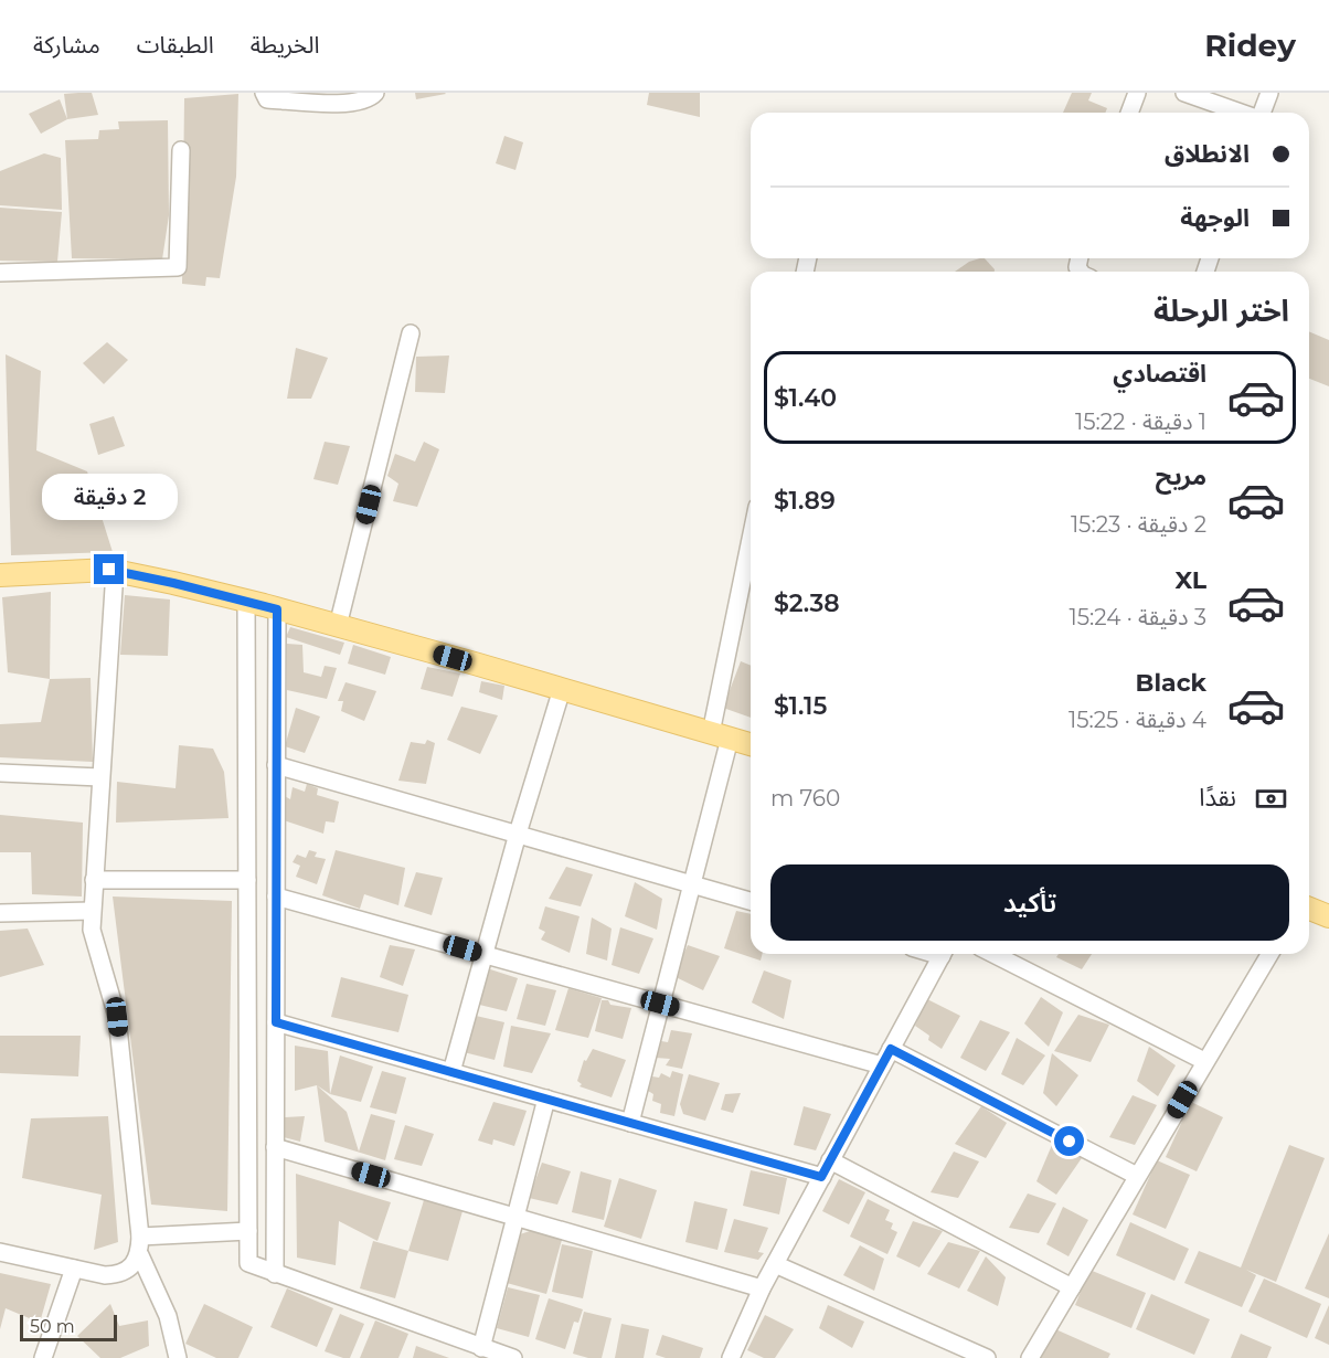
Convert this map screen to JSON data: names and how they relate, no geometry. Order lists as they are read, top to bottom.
{
  "scale_bar": "50 m",
  "page": {
    "header": "Ridey",
    "nav": ["الخريطة", "الطبقات", "مشاركة"],
    "banner": ["الانطلاق", "الوجهة"],
    "heading": "اختر الرحلة",
    "list": [
      {
        "name": "اقتصادي",
        "note": "1 دقيقة · 15:22",
        "value": "$1.40"
      },
      {
        "name": "مريح",
        "note": "2 دقيقة · 15:23",
        "value": "$1.89"
      },
      {
        "name": "XL",
        "note": "3 دقيقة · 15:24",
        "value": "$2.38"
      },
      {
        "name": "Black",
        "note": "4 دقيقة · 15:25",
        "value": "$1.15"
      }
    ],
    "bubble": "2 دقيقة",
    "pay": ["نقدًا", "760 m"],
    "buttons": "تأكيد",
    "scale": "50 m"
  }
}
